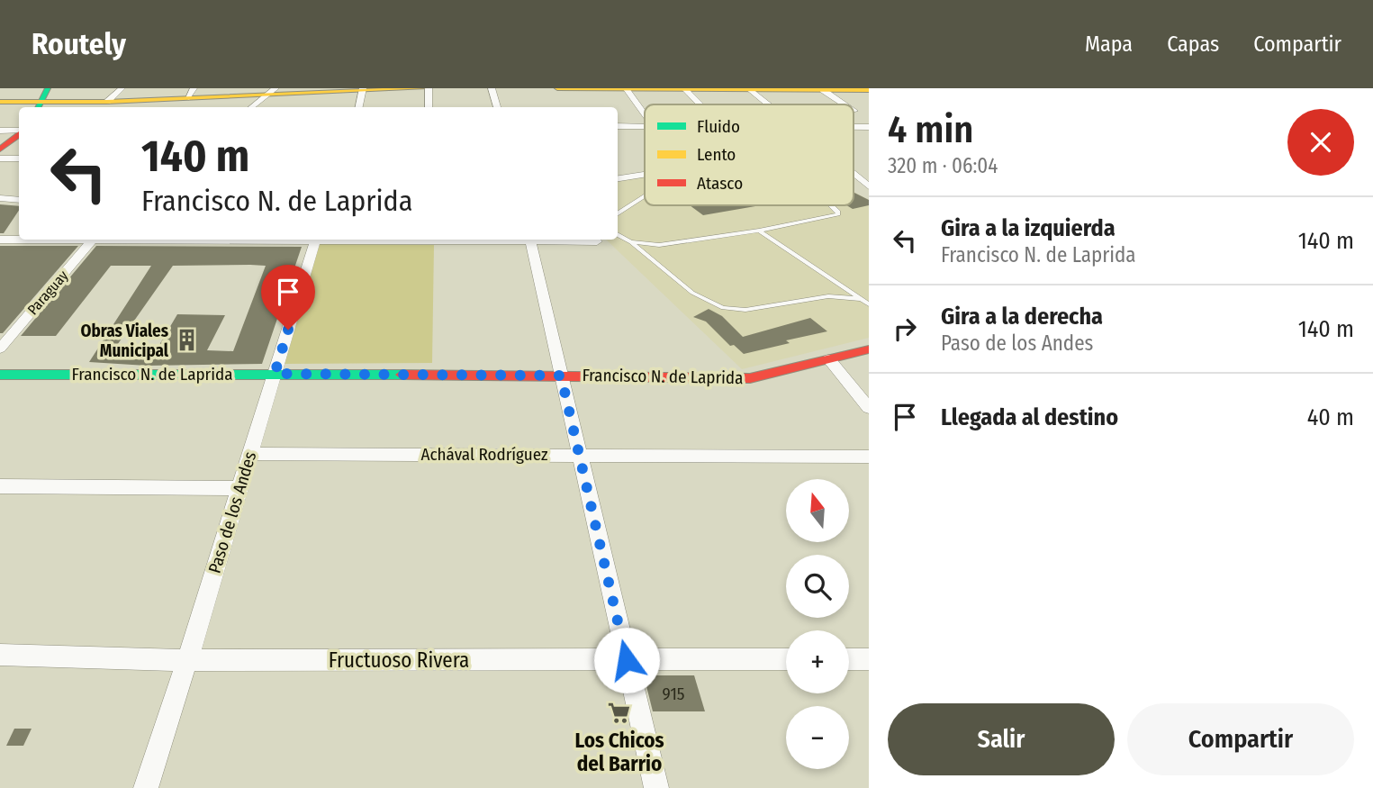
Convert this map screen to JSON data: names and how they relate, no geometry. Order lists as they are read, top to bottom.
{
  "streets": {
    "main road": ["Francisco N. de Laprida"],
    "street": [
      "Paraguay",
      "Achával Rodríguez",
      "Paso de los Andes",
      "Fructuoso Rivera"
    ]
  },
  "crossings": [
    ["Francisco N. de Laprida", "Paso de los Andes"],
    ["Achával Rodríguez", "Paso de los Andes"],
    ["Paso de los Andes", "Fructuoso Rivera"]
  ],
  "places": {
    "building": ["Obras Viales Municipal"],
    "supermarket": ["Los Chicos del Barrio"]
  },
  "house_numbers": ["915"],
  "legend": ["Fluido", "Lento", "Atasco"],
  "north": "top",
  "page": {
    "header": "Routely",
    "nav": ["Mapa", "Capas", "Compartir"],
    "heading": ["4 min", "320 m · 06:04"],
    "turn": ["140 m", "Francisco N. de Laprida"],
    "list": [
      {
        "name": "Gira a la izquierda",
        "note": "Francisco N. de Laprida",
        "value": "140 m"
      },
      {
        "name": "Gira a la derecha",
        "note": "Paso de los Andes",
        "value": "140 m"
      },
      {
        "name": "Llegada al destino",
        "value": "40 m"
      }
    ],
    "map_buttons": ["+", "−"],
    "buttons": ["Salir", "Compartir"]
  }
}
